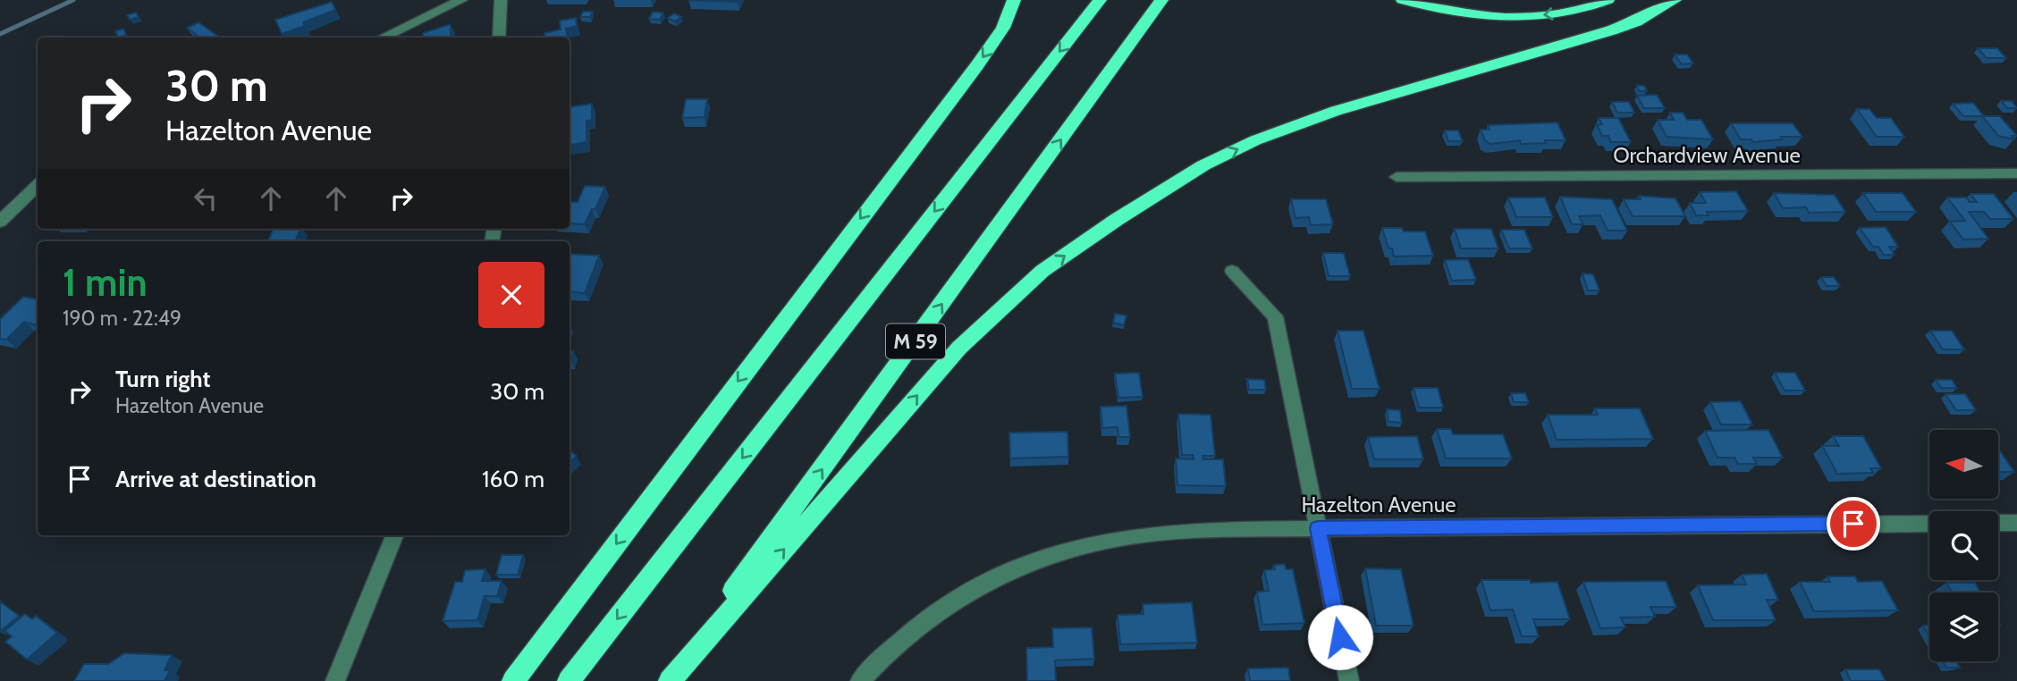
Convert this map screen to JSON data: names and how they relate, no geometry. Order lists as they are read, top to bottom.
{
  "streets": {
    "highway": ["M 59"],
    "street": ["Orchardview Avenue", "Hazelton Avenue"]
  },
  "north": "left",
  "page": {
    "turn": ["30 m", "Hazelton Avenue"],
    "heading": ["1 min", "190 m · 22:49"],
    "list": [
      {
        "name": "Turn right",
        "note": "Hazelton Avenue",
        "value": "30 m"
      },
      {
        "name": "Arrive at destination",
        "value": "160 m"
      }
    ]
  }
}
